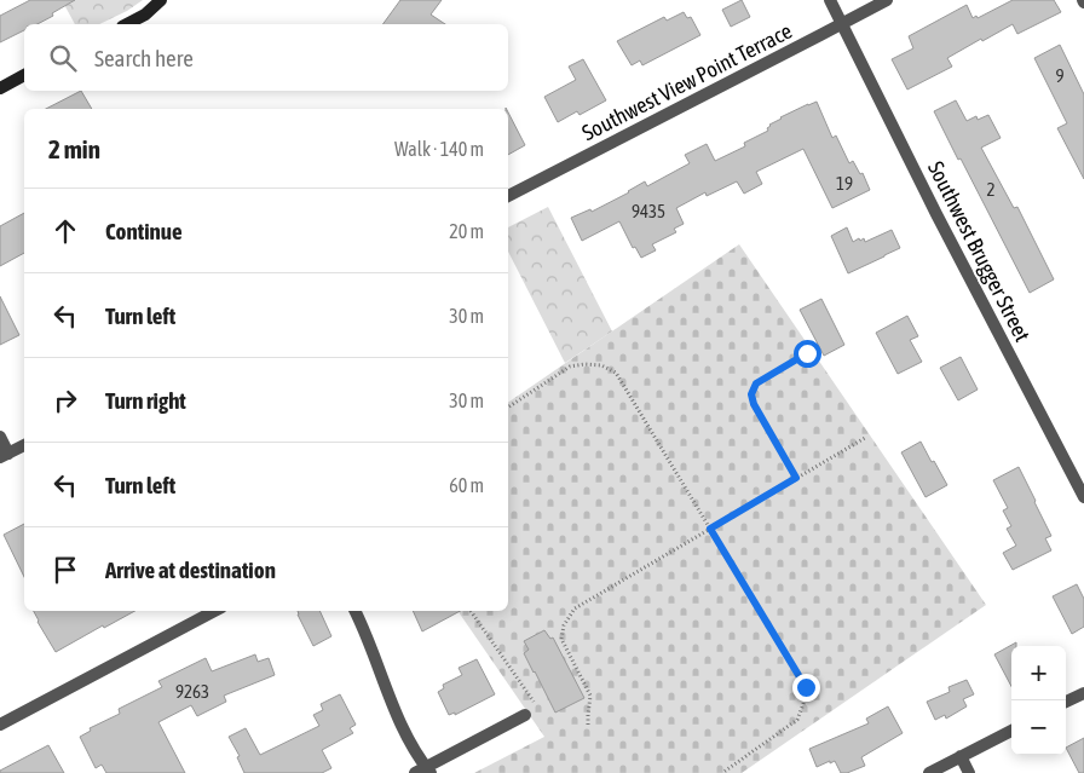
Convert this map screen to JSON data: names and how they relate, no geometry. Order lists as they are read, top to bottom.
{
  "streets": {
    "street": ["Southwest View Point Terrace", "Southwest Brugger Street"]
  },
  "crossings": [
    ["Southwest View Point Terrace", "Southwest Brugger Street"]
  ],
  "house_numbers": [
    "9",
    "19",
    "2",
    "9435",
    "9263"
  ],
  "page": {
    "search": "Search here",
    "heading": ["2 min", "Walk · 140 m"],
    "list": [
      ["Continue", "20 m"],
      ["Turn left", "30 m"],
      ["Turn right", "30 m"],
      ["Turn left", "60 m"],
      "Arrive at destination"
    ],
    "map_buttons": ["+", "−"]
  }
}
